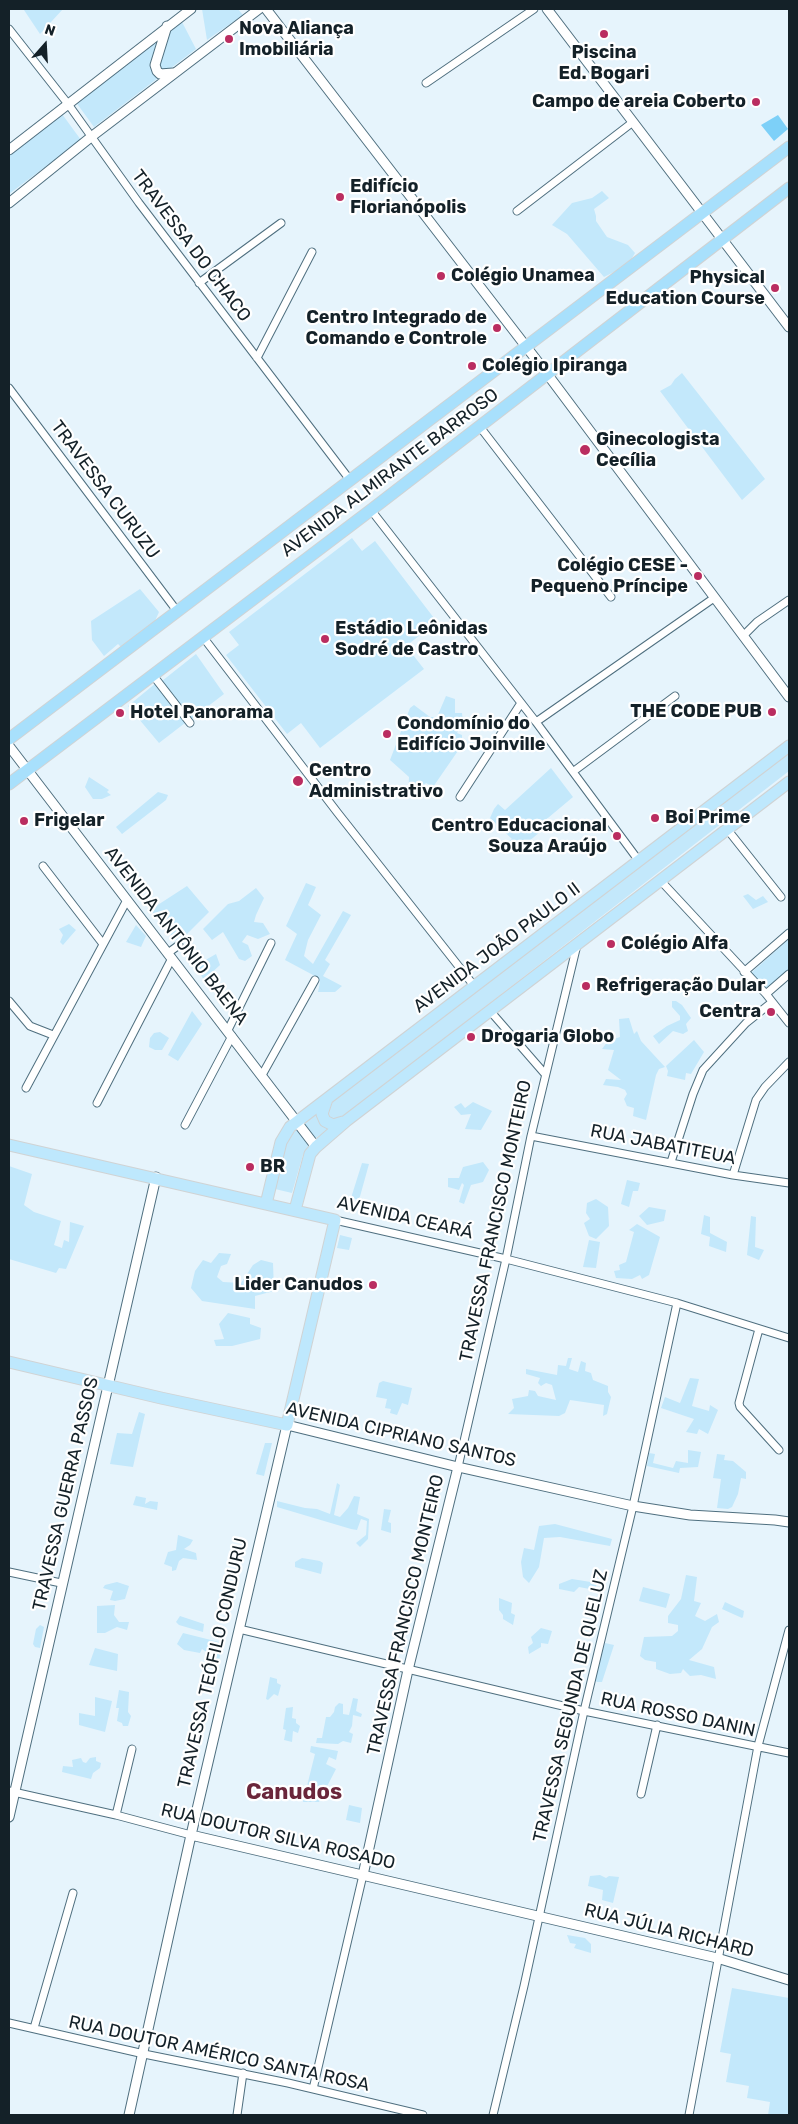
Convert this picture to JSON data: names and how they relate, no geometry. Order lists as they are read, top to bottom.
{
  "streets": {
    "highway": ["AVENIDA ALMIRANTE BARROSO"],
    "main road": [
      "AVENIDA JOÃO PAULO II",
      "AVENIDA CEARÁ",
      "AVENIDA CIPRIANO SANTOS",
      "TRAVESSA TEÓFILO CONDURU"
    ],
    "street": [
      "TRAVESSA DO CHACO",
      "TRAVESSA CURUZU",
      "AVENIDA ANTÔNIO BAENA",
      "RUA JABATITEUA",
      "TRAVESSA FRANCISCO MONTEIRO",
      "TRAVESSA GUERRA PASSOS",
      "TRAVESSA SEGUNDA DE QUELUZ",
      "RUA ROSSO DANIN",
      "RUA DOUTOR SILVA ROSADO",
      "RUA JÚLIA RICHARD",
      "RUA DOUTOR AMÉRICO SANTA ROSA"
    ]
  },
  "crossings": [
    ["TRAVESSA DO CHACO", "AVENIDA ALMIRANTE BARROSO"],
    ["AVENIDA ALMIRANTE BARROSO", "TRAVESSA CURUZU"],
    ["AVENIDA ALMIRANTE BARROSO", "AVENIDA ANTÔNIO BAENA"],
    ["AVENIDA ANTÔNIO BAENA", "AVENIDA JOÃO PAULO II"],
    ["AVENIDA JOÃO PAULO II", "AVENIDA CEARÁ"],
    ["RUA JABATITEUA", "TRAVESSA FRANCISCO MONTEIRO"],
    ["AVENIDA CEARÁ", "TRAVESSA FRANCISCO MONTEIRO"],
    ["AVENIDA CEARÁ", "TRAVESSA GUERRA PASSOS"],
    ["AVENIDA CEARÁ", "TRAVESSA TEÓFILO CONDURU"],
    ["AVENIDA CEARÁ", "TRAVESSA SEGUNDA DE QUELUZ"],
    ["TRAVESSA FRANCISCO MONTEIRO", "AVENIDA CIPRIANO SANTOS"],
    ["TRAVESSA FRANCISCO MONTEIRO", "RUA ROSSO DANIN"],
    ["TRAVESSA FRANCISCO MONTEIRO", "RUA DOUTOR SILVA ROSADO"],
    ["TRAVESSA FRANCISCO MONTEIRO", "RUA DOUTOR AMÉRICO SANTA ROSA"],
    ["AVENIDA CIPRIANO SANTOS", "TRAVESSA GUERRA PASSOS"],
    ["AVENIDA CIPRIANO SANTOS", "TRAVESSA TEÓFILO CONDURU"],
    ["AVENIDA CIPRIANO SANTOS", "TRAVESSA SEGUNDA DE QUELUZ"],
    ["TRAVESSA GUERRA PASSOS", "RUA DOUTOR SILVA ROSADO"],
    ["TRAVESSA TEÓFILO CONDURU", "RUA ROSSO DANIN"],
    ["TRAVESSA TEÓFILO CONDURU", "RUA DOUTOR SILVA ROSADO"],
    ["TRAVESSA TEÓFILO CONDURU", "RUA DOUTOR AMÉRICO SANTA ROSA"],
    ["TRAVESSA SEGUNDA DE QUELUZ", "RUA ROSSO DANIN"],
    ["TRAVESSA SEGUNDA DE QUELUZ", "RUA DOUTOR SILVA ROSADO"],
    ["TRAVESSA SEGUNDA DE QUELUZ", "RUA JÚLIA RICHARD"],
    ["RUA DOUTOR SILVA ROSADO", "RUA JÚLIA RICHARD"]
  ],
  "districts": ["Canudos"],
  "places": [
    "Piscina Ed. Bogari",
    "Nova Aliança Imobiliária",
    "Campo de areia Coberto",
    "Edifício Florianópolis",
    "Colégio Unamea",
    "Physical Education Course",
    "Centro Integrado de Comando e Controle",
    "Colégio Ipiranga",
    "Ginecologista Cecília",
    "Colégio CESE - Pequeno Príncipe",
    "Estádio Leônidas Sodré de Castro",
    "THE CODE PUB",
    "Hotel Panorama",
    "Condomínio do Edifício Joinville",
    "Centro Administrativo",
    "Boi Prime",
    "Frigelar",
    "Centro Educacional Souza Araújo",
    "Colégio Alfa",
    "Refrigeração Dular",
    "Centra",
    "Drogaria Globo",
    "BR",
    "Lider Canudos"
  ],
  "north": "top"
}
